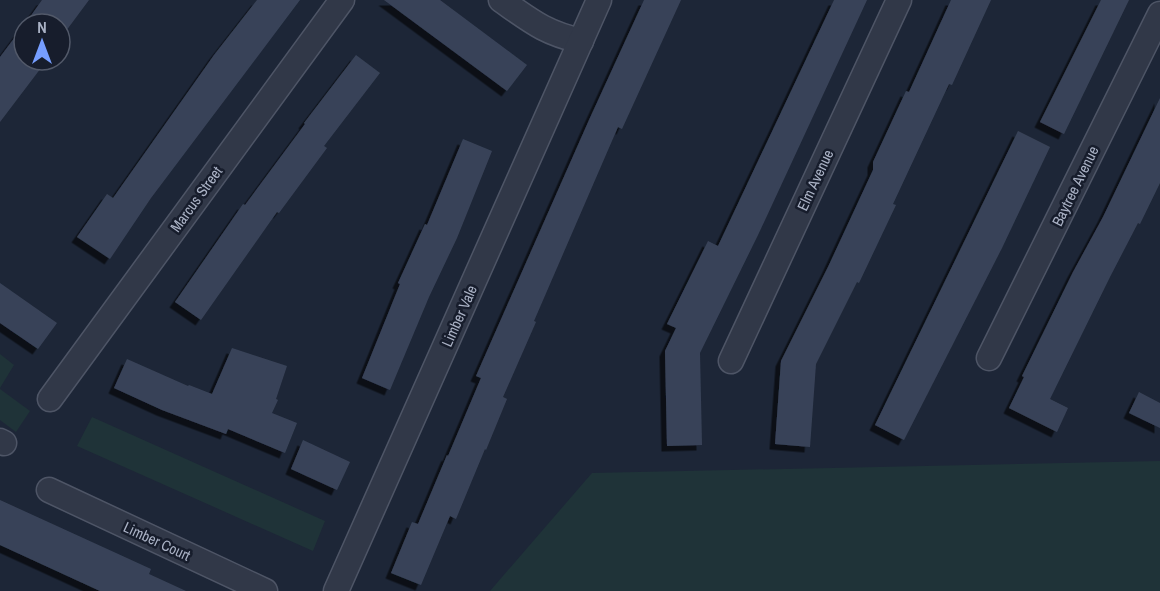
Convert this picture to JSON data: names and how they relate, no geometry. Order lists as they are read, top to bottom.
{
  "streets": {
    "street": [
      "Elm Avenue",
      "Baytree Avenue",
      "Marcus Street",
      "Limber Vale",
      "Limber Court"
    ]
  },
  "north": "top"
}
